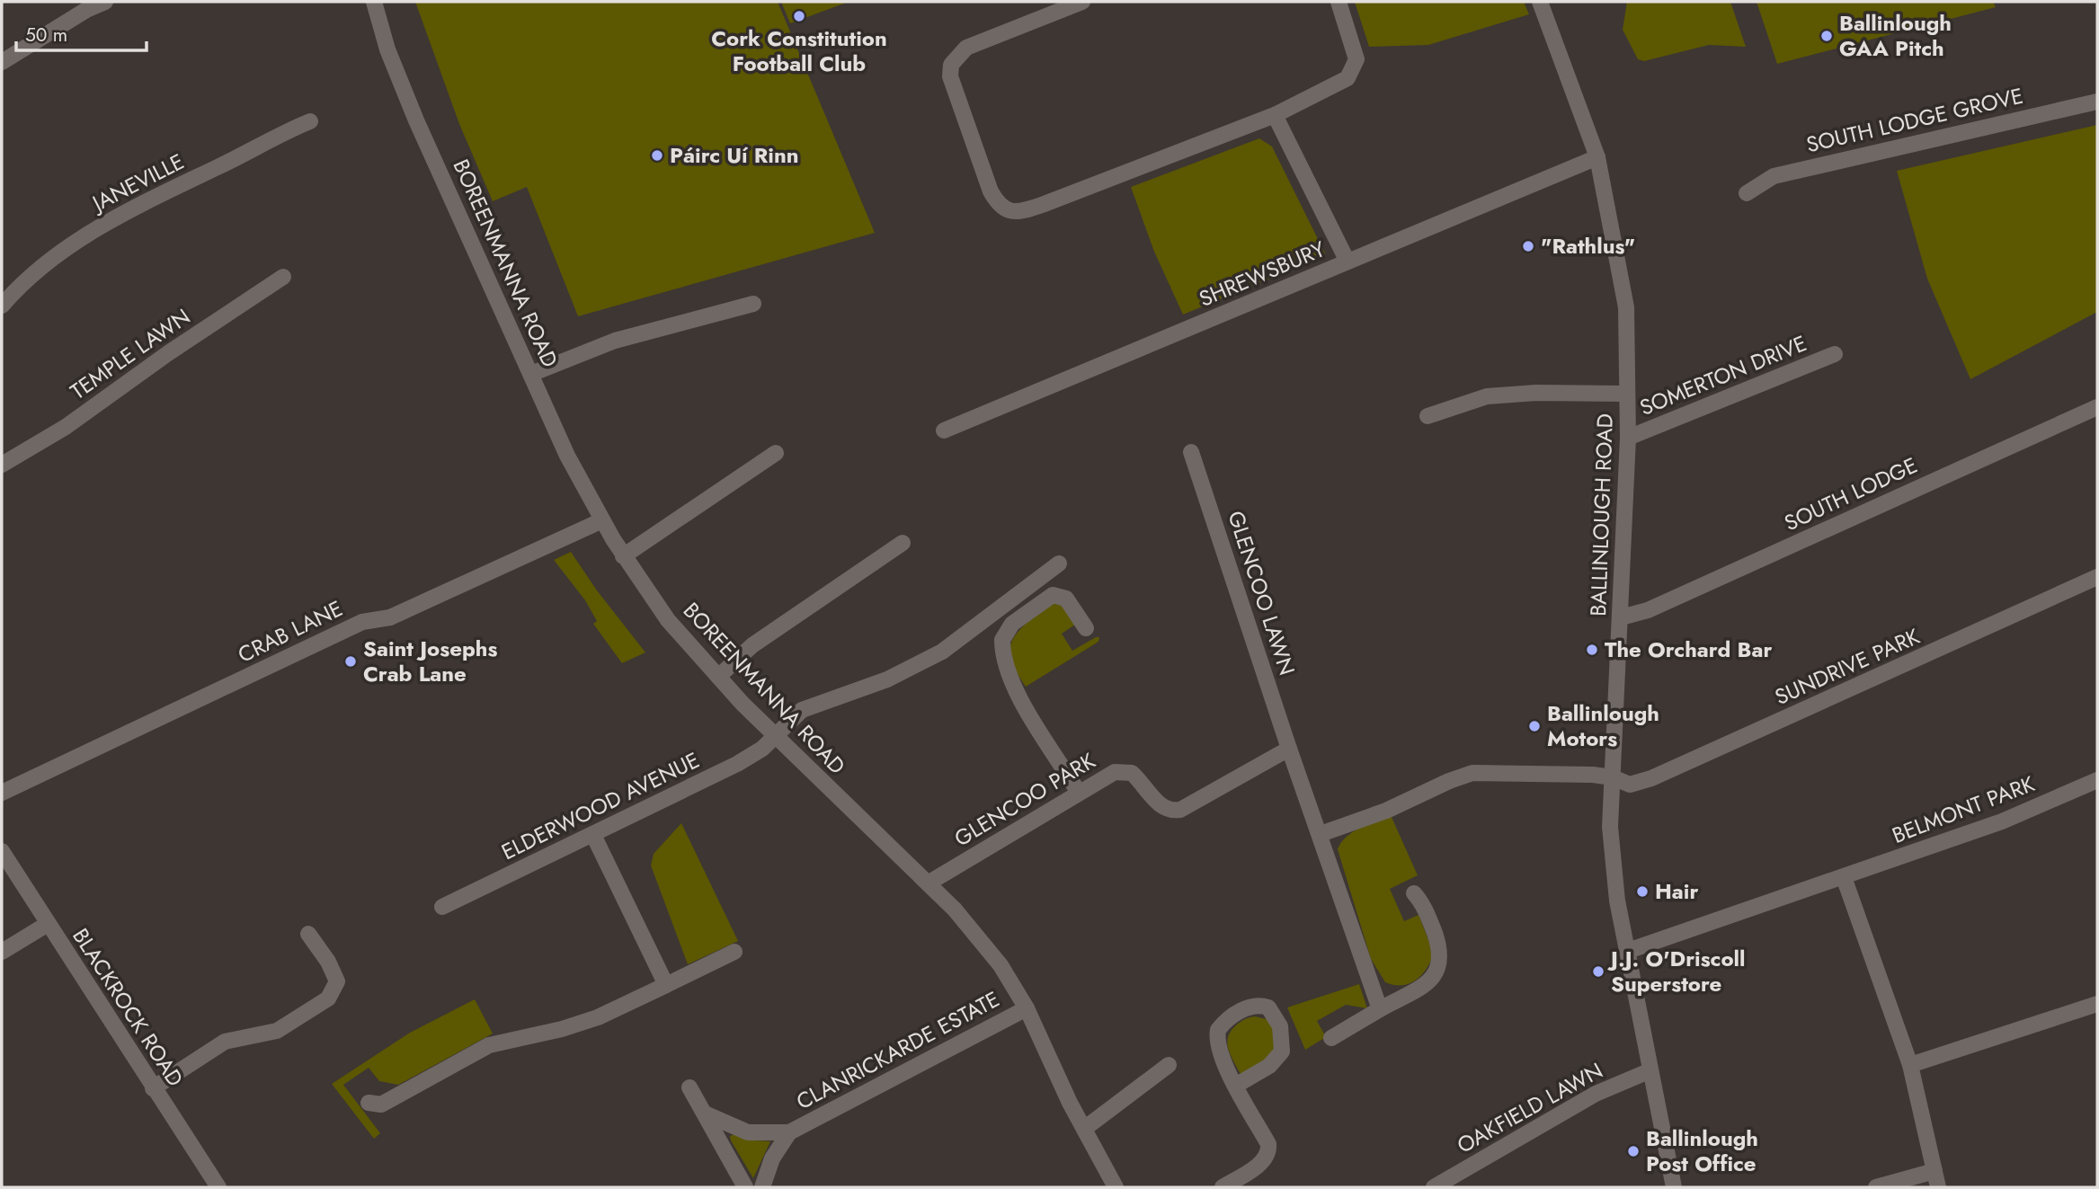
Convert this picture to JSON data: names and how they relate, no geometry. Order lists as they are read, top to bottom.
{
  "streets": {
    "street": [
      "SOUTH LODGE GROVE",
      "JANEVILLE",
      "BOREENMANNA ROAD",
      "SHREWSBURY",
      "TEMPLE LAWN",
      "SOMERTON DRIVE",
      "SOUTH LODGE",
      "BALLINLOUGH ROAD",
      "GLENCOO LAWN",
      "CRAB LANE",
      "SUNDRIVE PARK",
      "GLENCOO PARK",
      "ELDERWOOD AVENUE",
      "BELMONT PARK",
      "BLACKROCK ROAD",
      "CLANRICKARDE ESTATE",
      "OAKFIELD LAWN"
    ]
  },
  "crossings": [
    ["BOREENMANNA ROAD", "CRAB LANE"],
    ["BOREENMANNA ROAD", "GLENCOO PARK"],
    ["BOREENMANNA ROAD", "ELDERWOOD AVENUE"],
    ["BOREENMANNA ROAD", "CLANRICKARDE ESTATE"],
    ["SHREWSBURY", "BALLINLOUGH ROAD"],
    ["SOMERTON DRIVE", "BALLINLOUGH ROAD"],
    ["SOUTH LODGE", "BALLINLOUGH ROAD"],
    ["BALLINLOUGH ROAD", "SUNDRIVE PARK"],
    ["BALLINLOUGH ROAD", "BELMONT PARK"],
    ["BALLINLOUGH ROAD", "OAKFIELD LAWN"],
    ["GLENCOO LAWN", "GLENCOO PARK"]
  ],
  "places": [
    "Cork Constitution Football Club",
    "Ballinlough GAA Pitch",
    "Páirc Uí Rinn",
    "\"Rathlus\"",
    "The Orchard Bar",
    "Saint Josephs Crab Lane",
    "Ballinlough Motors",
    "Hair",
    "J.J. O'Driscoll Superstore",
    "Ballinlough Post Office"
  ],
  "scale_bar": "50 m"
}
